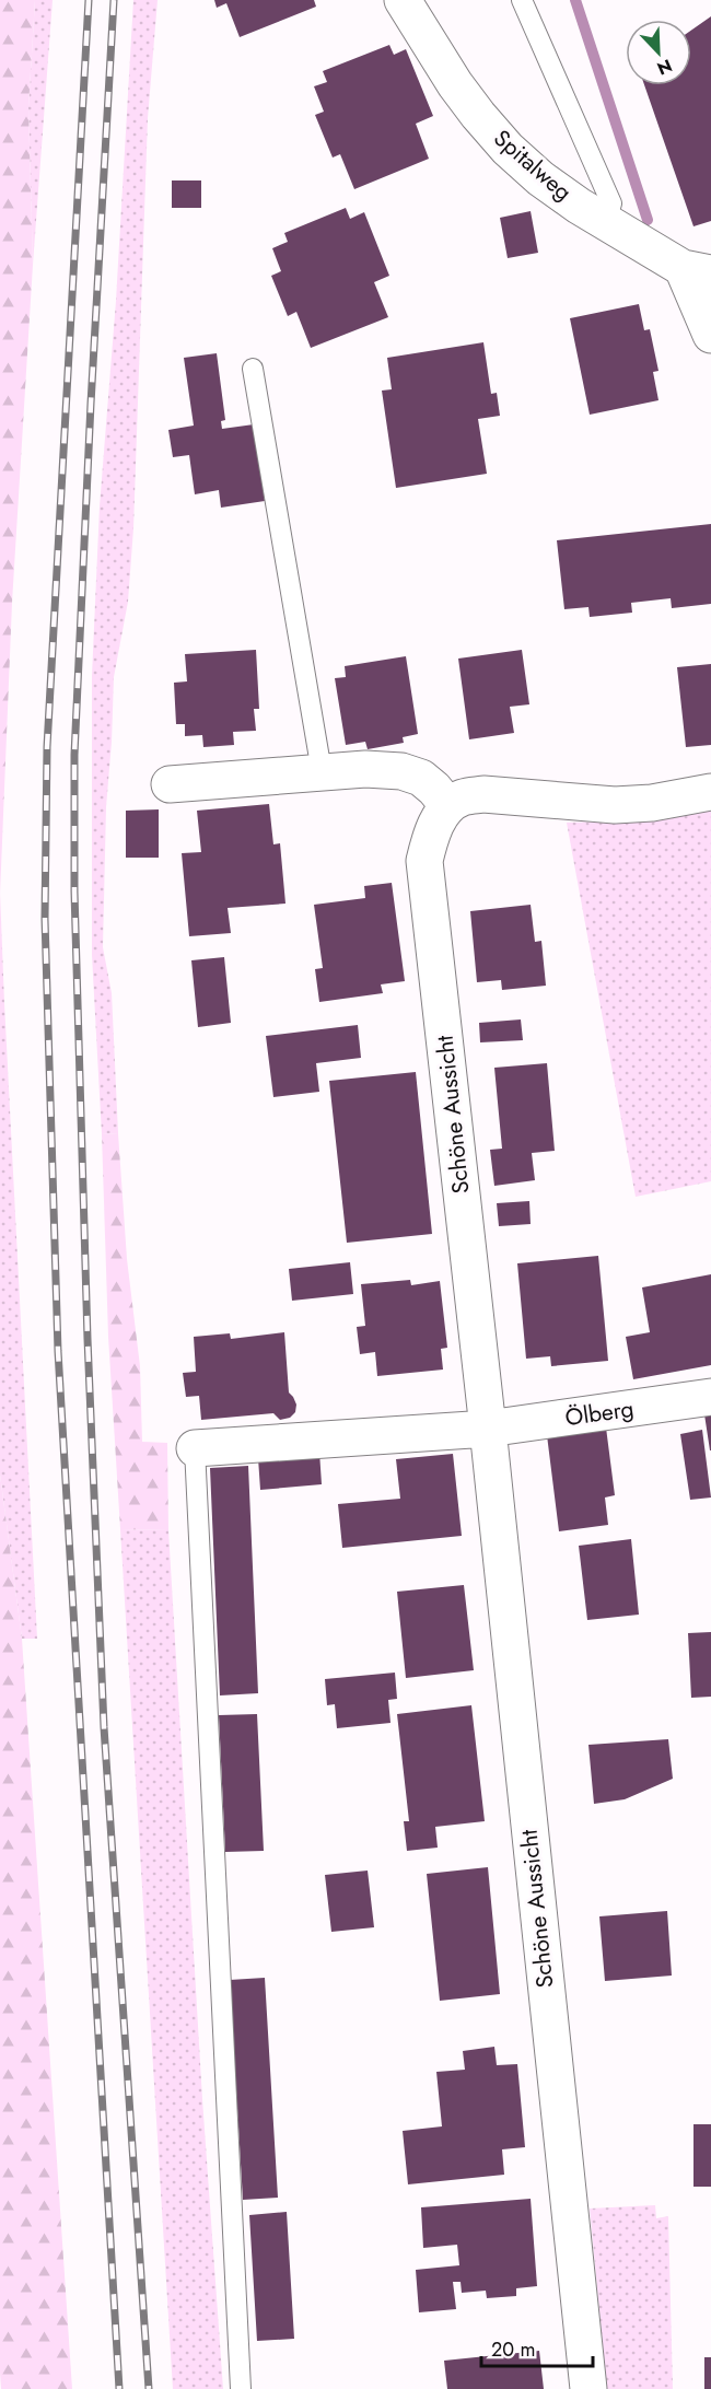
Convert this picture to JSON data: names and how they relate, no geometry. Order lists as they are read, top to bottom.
{
  "streets": {
    "street": ["Spitalweg", "Schöne Aussicht", "Ölberg"]
  },
  "crossings": [
    ["Schöne Aussicht", "Ölberg"]
  ],
  "scale_bar": "20 m",
  "north": "bottom right"
}
